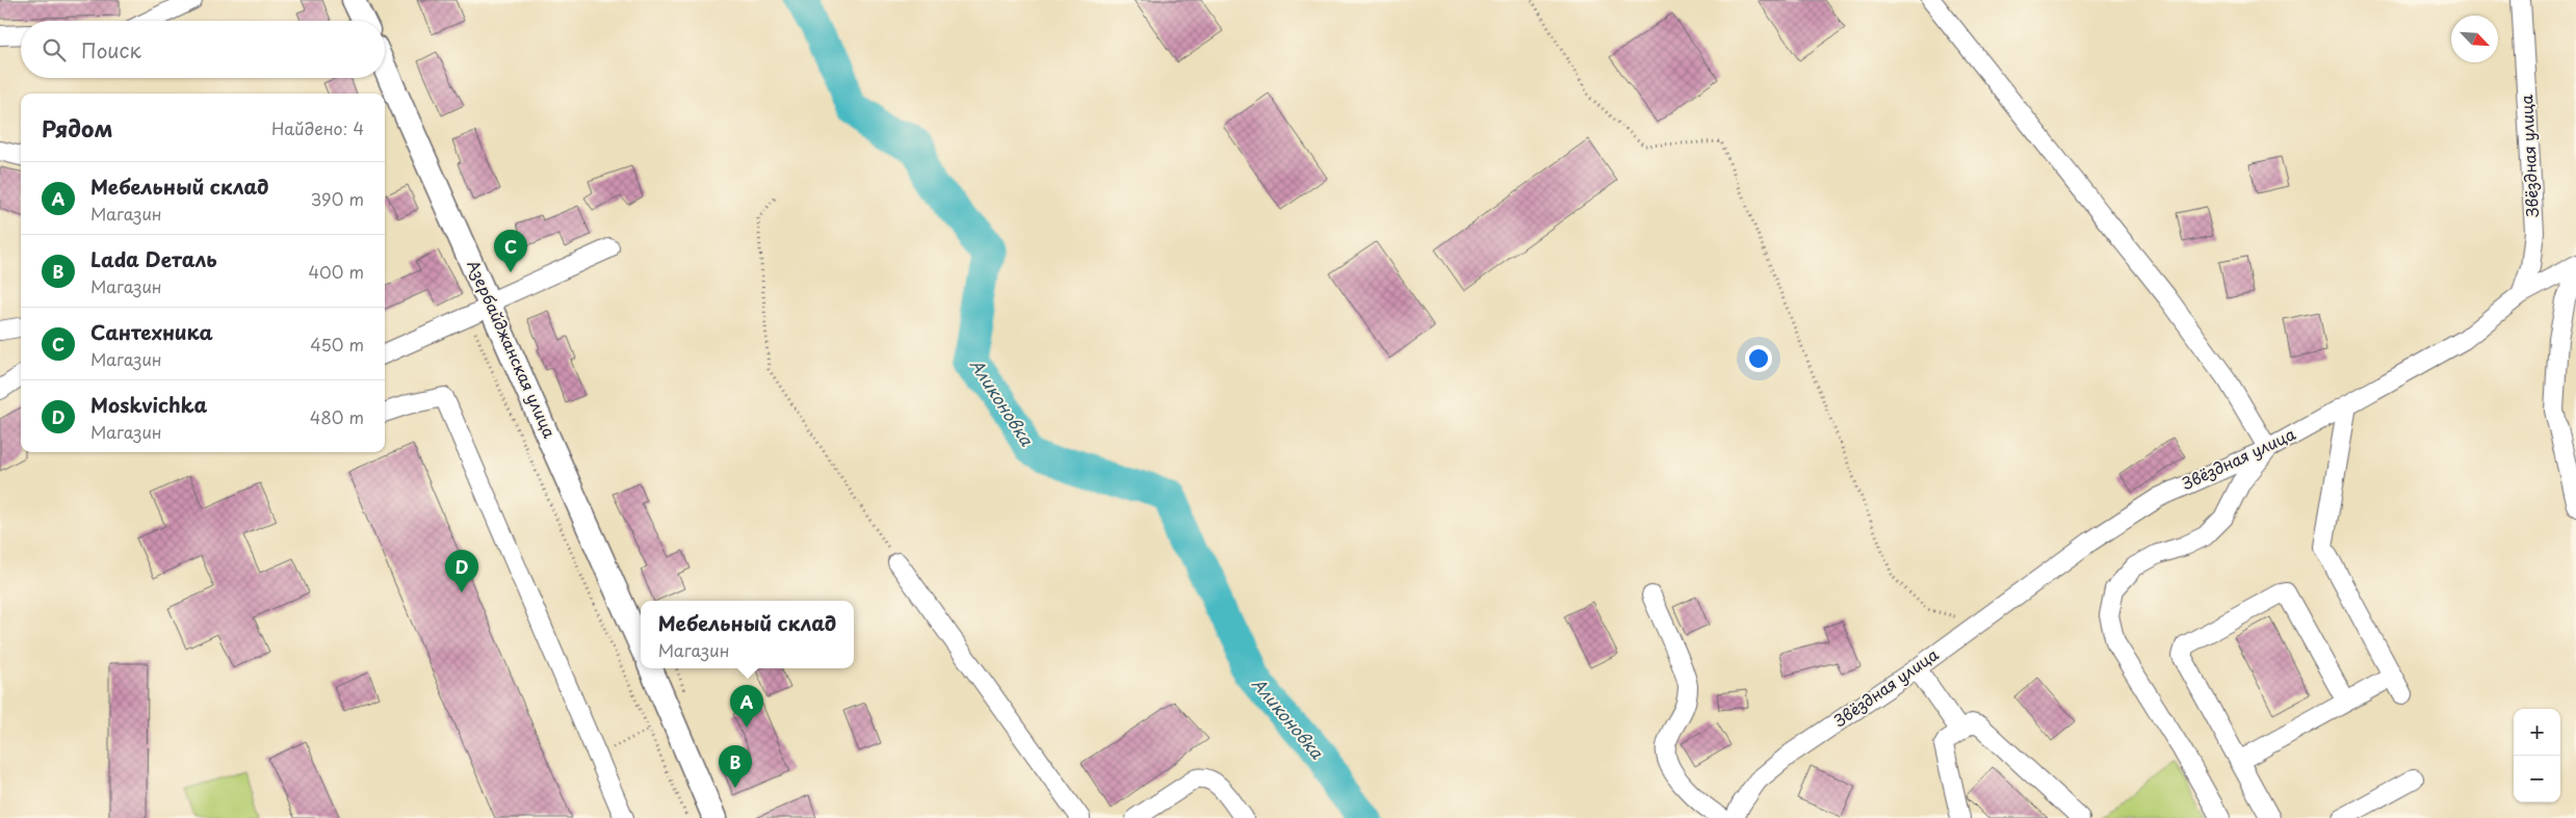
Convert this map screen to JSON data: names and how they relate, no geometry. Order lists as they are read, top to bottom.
{
  "streets": {
    "main road": ["Азербайджанская улица"],
    "street": ["Звёздная улица"]
  },
  "water": ["Аликоновка"],
  "north": "bottom right",
  "page": {
    "search": "Поиск",
    "heading": ["Рядом", "Найдено: 4"],
    "list": [
      {
        "mark": "A",
        "name": "Мебельный склад",
        "note": "Магазин",
        "value": "390 m"
      },
      {
        "mark": "B",
        "name": "Lada Dеталь",
        "note": "Магазин",
        "value": "400 m"
      },
      {
        "mark": "C",
        "name": "Сантехника",
        "note": "Магазин",
        "value": "450 m"
      },
      {
        "mark": "D",
        "name": "Moskvichka",
        "note": "Магазин",
        "value": "480 m"
      }
    ],
    "pins": [
      "C",
      "D",
      "A",
      "B"
    ],
    "popup": ["Мебельный склад", "Магазин"],
    "map_buttons": ["+", "−"]
  }
}
